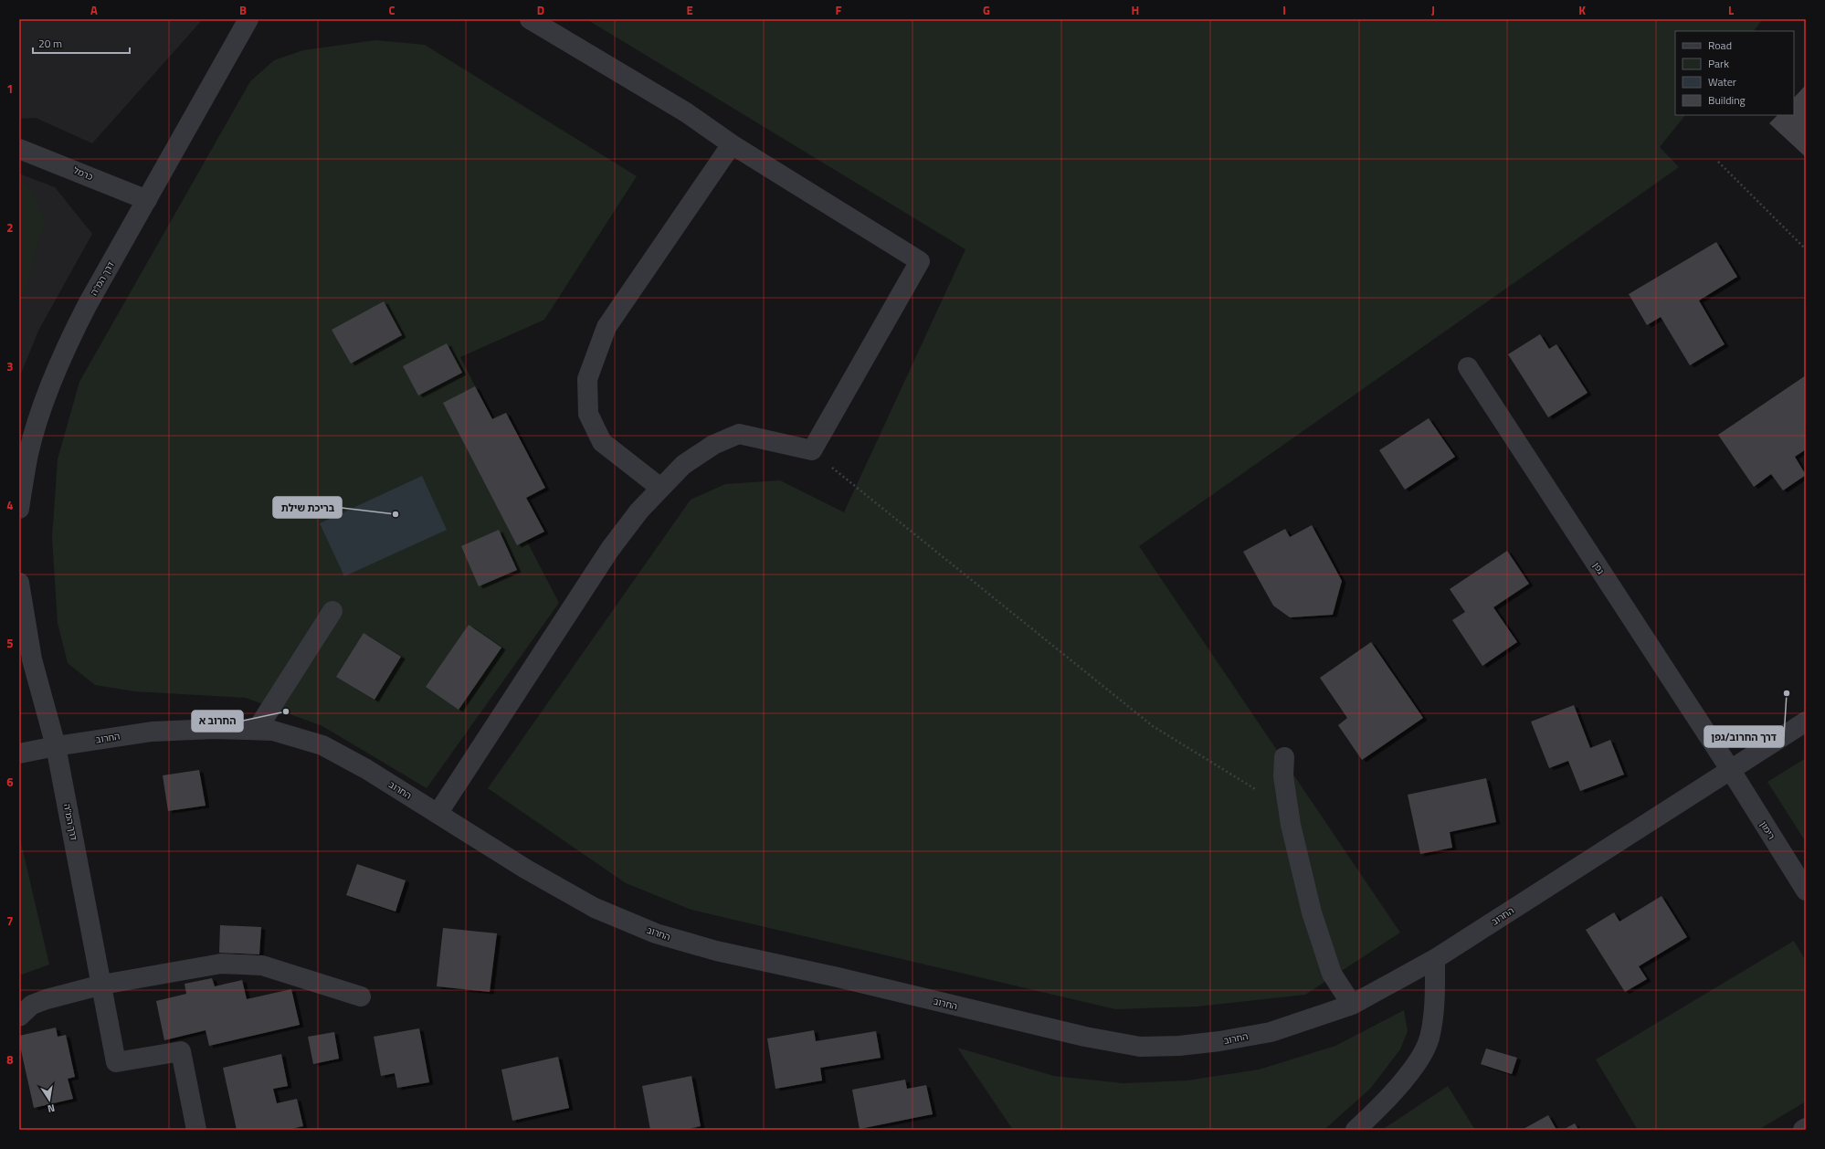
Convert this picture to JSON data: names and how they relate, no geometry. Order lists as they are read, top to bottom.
{
  "streets": {
    "street": [
      "כרמל",
      "דרך המ\"ה",
      "גפן",
      "החרוב",
      "רימון"
    ]
  },
  "crossings": [
    ["כרמל", "דרך המ\"ה"],
    ["דרך המ\"ה", "החרוב"],
    ["גפן", "החרוב"],
    ["גפן", "רימון"],
    ["החרוב", "רימון"]
  ],
  "places": ["בריכת שילת", "דרך החרוב/גפן", "החרוב א"],
  "legend": [
    "Road",
    "Park",
    "Water",
    "Building"
  ],
  "scale_bar": "20 m",
  "north": "bottom",
  "grid": {
    "columns": [
      "A",
      "B",
      "C",
      "D",
      "E",
      "F",
      "G",
      "H",
      "I",
      "J",
      "K",
      "L"
    ],
    "rows": [
      "1",
      "2",
      "3",
      "4",
      "5",
      "6",
      "7",
      "8"
    ]
  }
}
